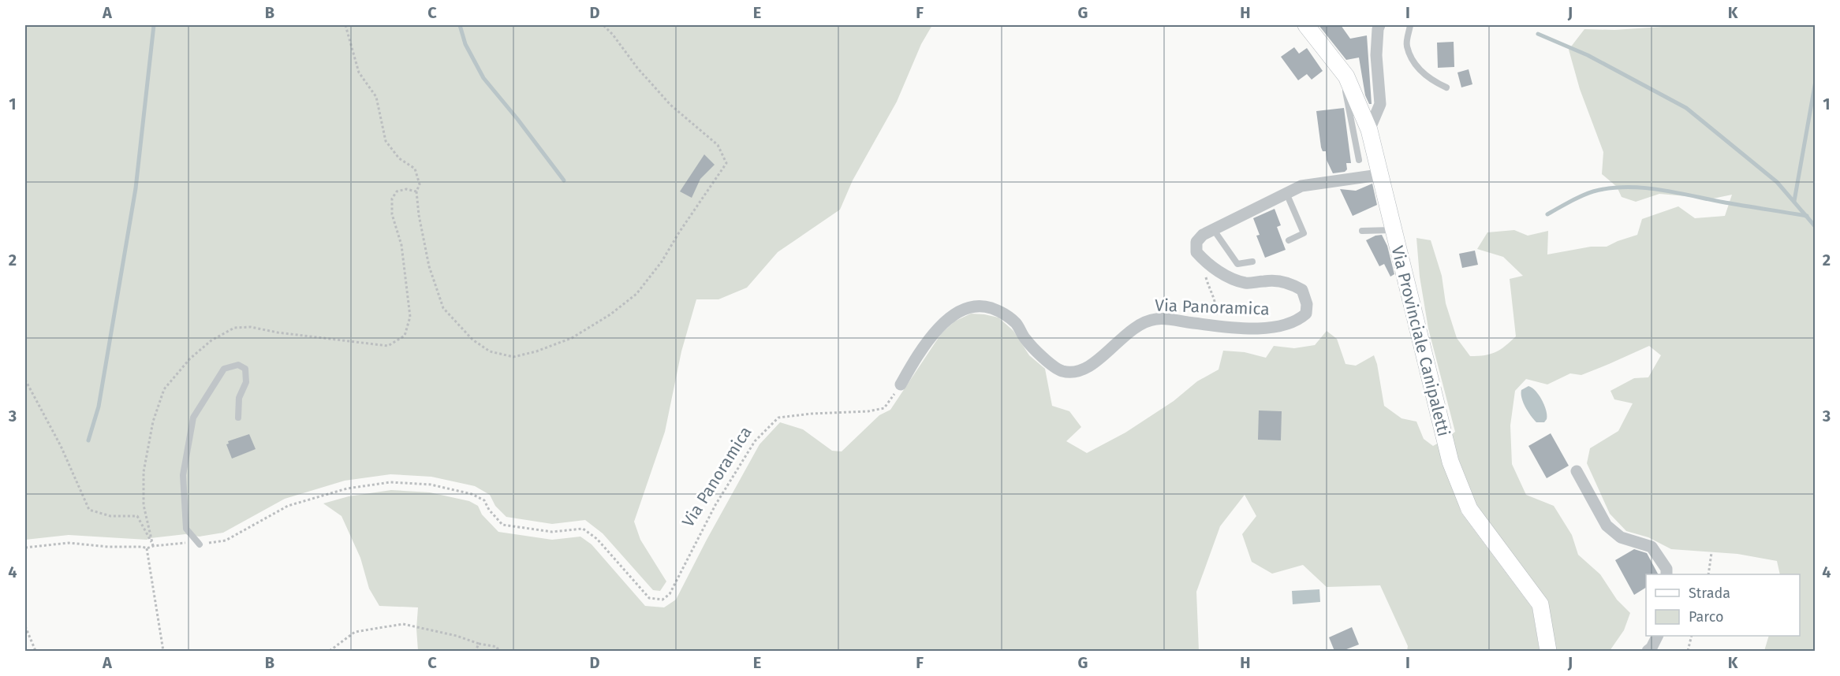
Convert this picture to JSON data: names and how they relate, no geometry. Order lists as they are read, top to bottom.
{
  "streets": {
    "main road": ["Via Provinciale Canipaletti"],
    "street": ["Via Panoramica"]
  },
  "legend": ["Strada", "Parco"],
  "grid": {
    "columns": [
      "A",
      "B",
      "C",
      "D",
      "E",
      "F",
      "G",
      "H",
      "I",
      "J",
      "K"
    ],
    "rows": [
      "1",
      "2",
      "3",
      "4"
    ]
  }
}
